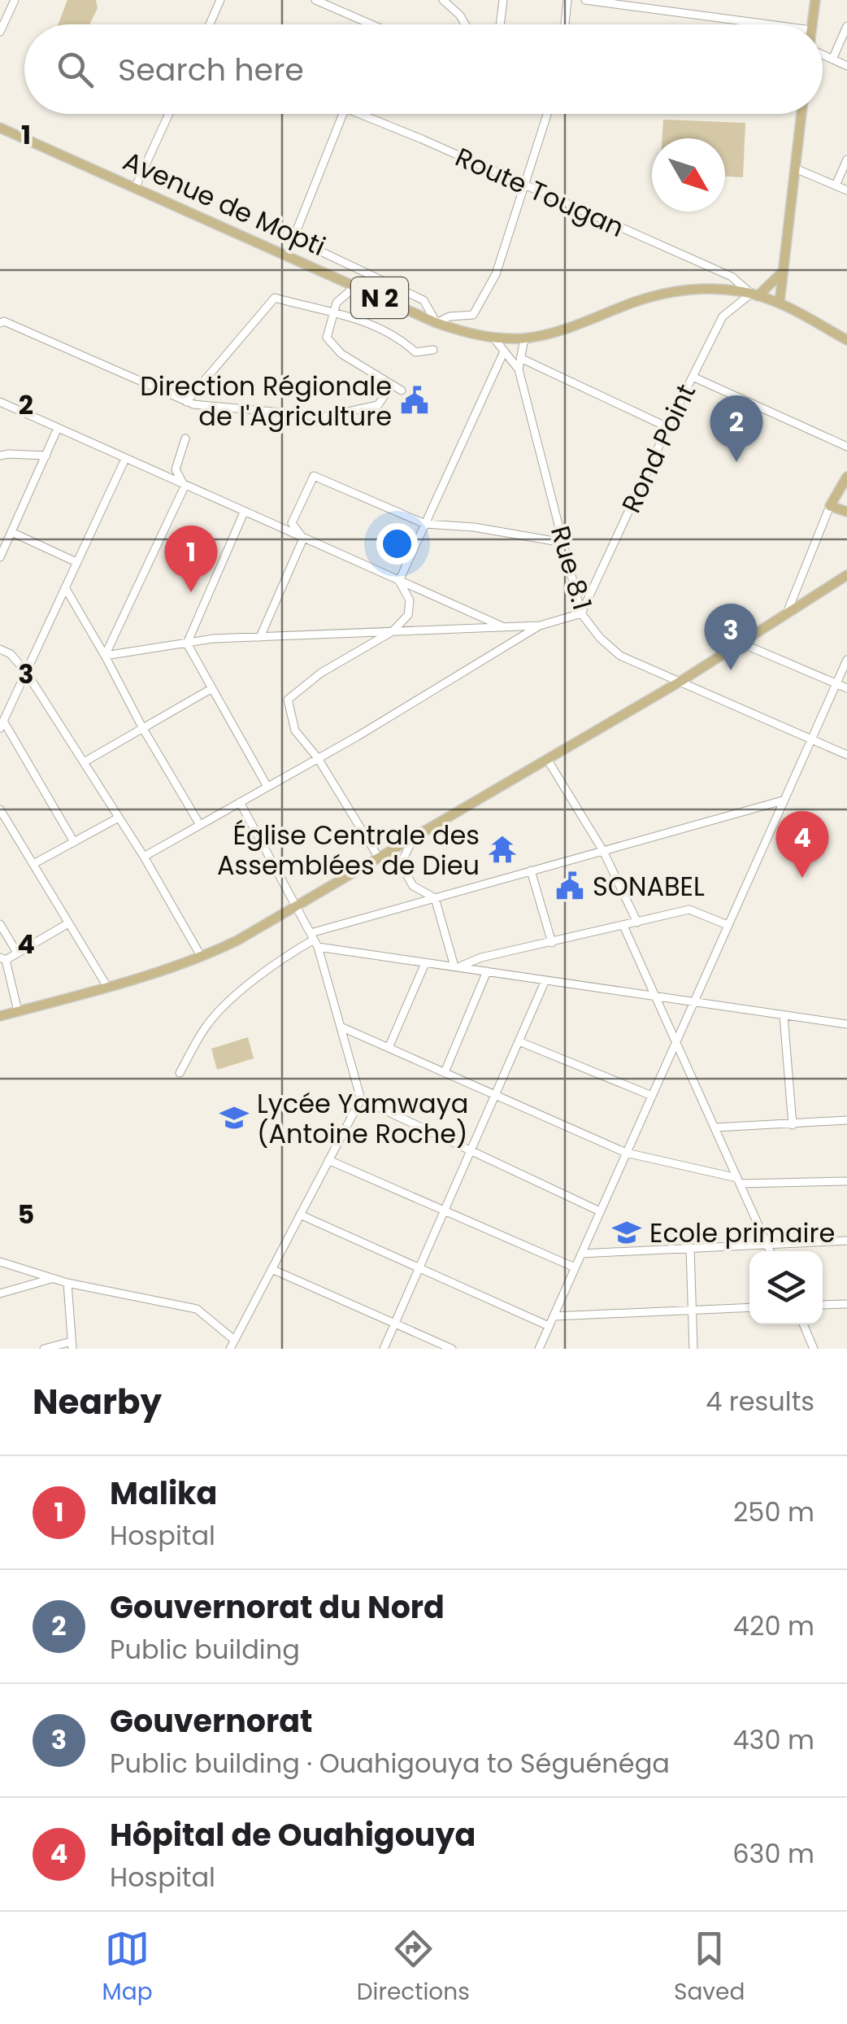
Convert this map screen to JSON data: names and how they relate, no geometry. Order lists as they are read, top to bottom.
{
  "streets": {
    "main road": ["Avenue de Mopti", "N 2"],
    "street": ["Route Tougan", "Rond Point", "Rue 8.1"]
  },
  "crossings": [
    ["Route Tougan", "Avenue de Mopti"],
    ["Route Tougan", "Rond Point"],
    ["Avenue de Mopti", "Rond Point"],
    ["Avenue de Mopti", "Rue 8.1"],
    ["Rond Point", "Rue 8.1"]
  ],
  "places": {
    "public building": ["Direction Régionale de l'Agriculture", "SONABEL"],
    "temple": ["Église Centrale des Assemblées de Dieu"],
    "school or university": ["Lycée Yamwaya (Antoine Roche)", "Ecole primaire"]
  },
  "north": "bottom right",
  "page": {
    "search": "Search here",
    "pins": [
      "2",
      "1",
      "3",
      "4"
    ],
    "heading": ["Nearby", "4 results"],
    "list": [
      {
        "mark": "1",
        "name": "Malika",
        "note": "Hospital",
        "value": "250 m"
      },
      {
        "mark": "2",
        "name": "Gouvernorat du Nord",
        "note": "Public building",
        "value": "420 m"
      },
      {
        "mark": "3",
        "name": "Gouvernorat",
        "note": "Public building · Ouahigouya to Séguénéga",
        "value": "430 m"
      },
      {
        "mark": "4",
        "name": "Hôpital de Ouahigouya",
        "note": "Hospital",
        "value": "630 m"
      }
    ],
    "nav": ["Map", "Directions", "Saved"]
  },
  "grid": {
    "rows": [
      "1",
      "2",
      "3",
      "4",
      "5"
    ]
  }
}
